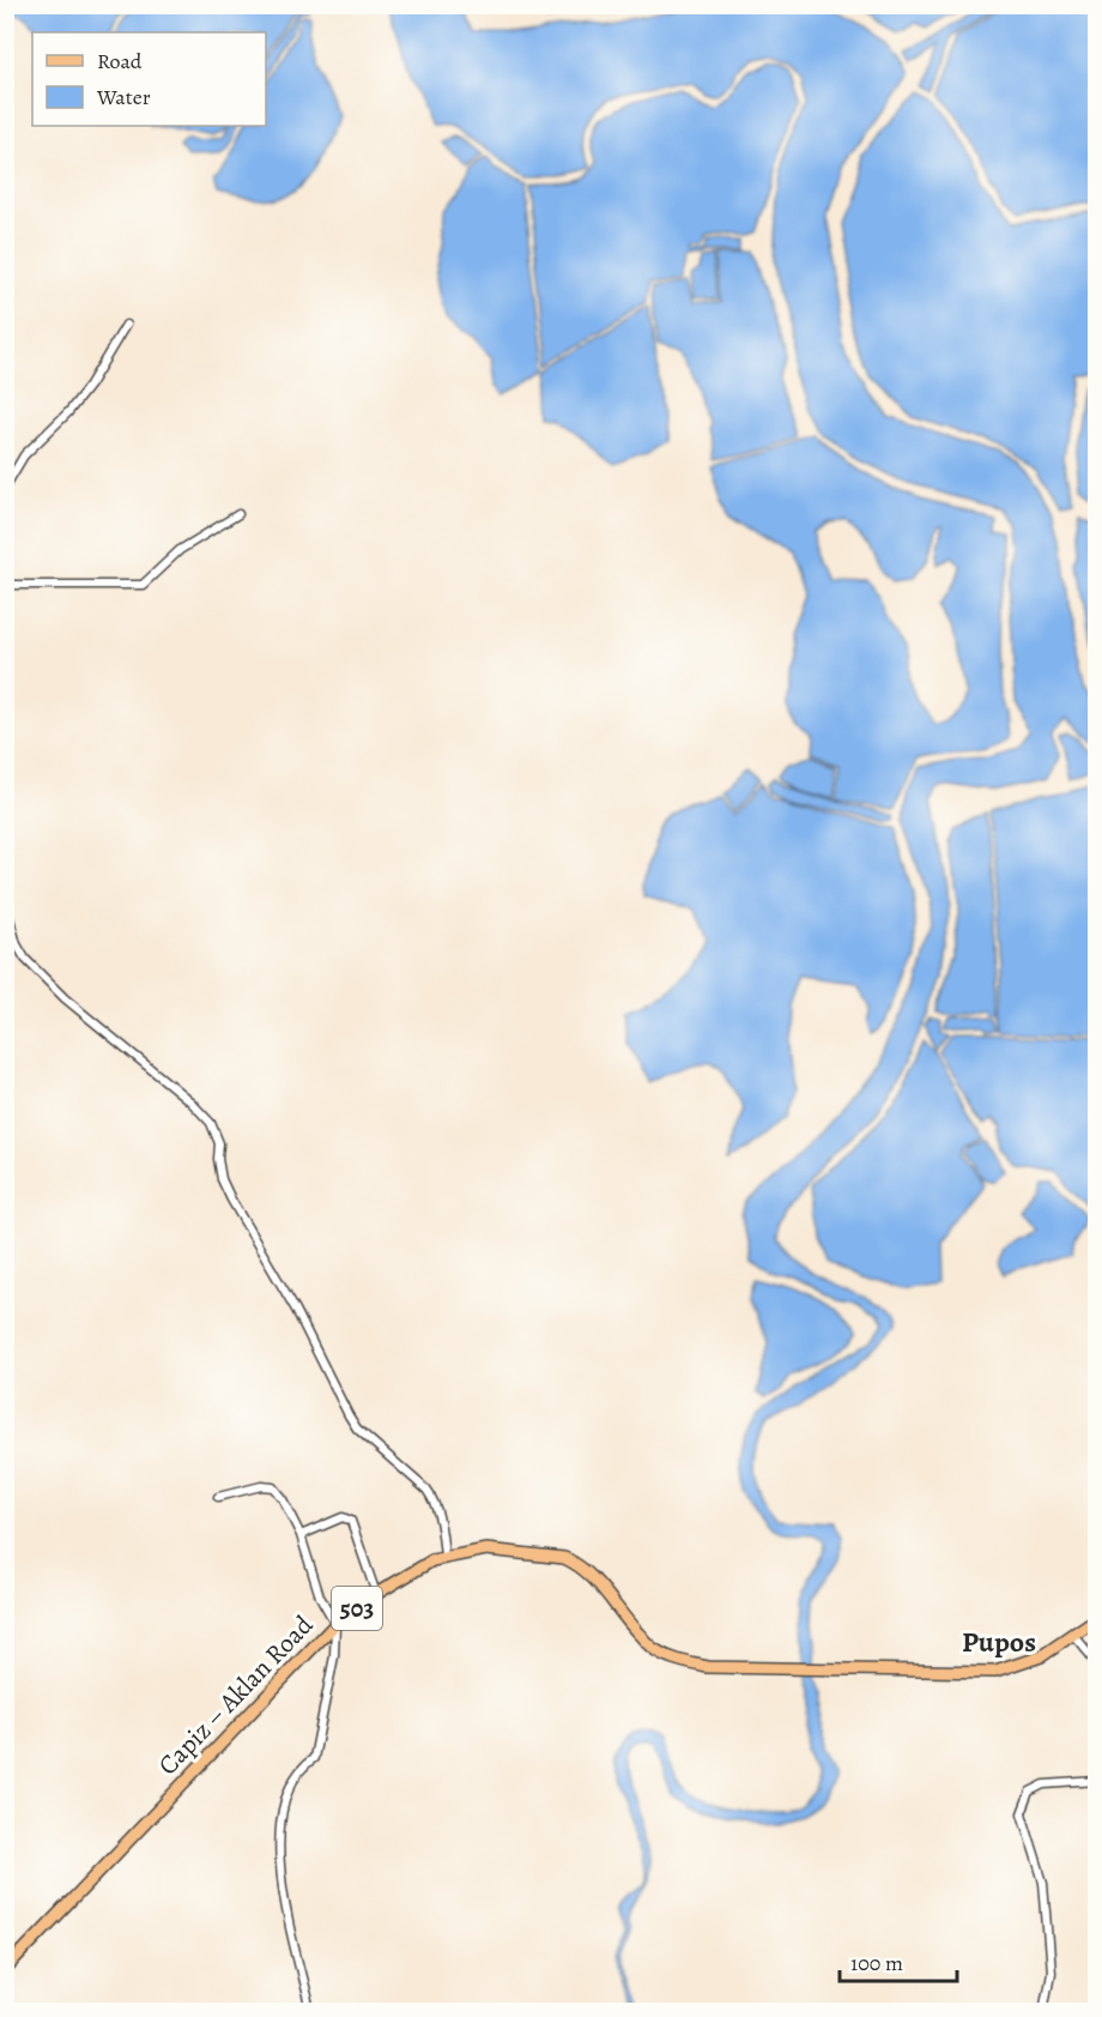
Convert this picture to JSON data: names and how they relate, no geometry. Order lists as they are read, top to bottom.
{
  "streets": {
    "main road": ["503", "Capiz – Aklan Road"]
  },
  "districts": ["Pupos"],
  "legend": ["Road", "Water"],
  "scale_bar": "100 m"
}
